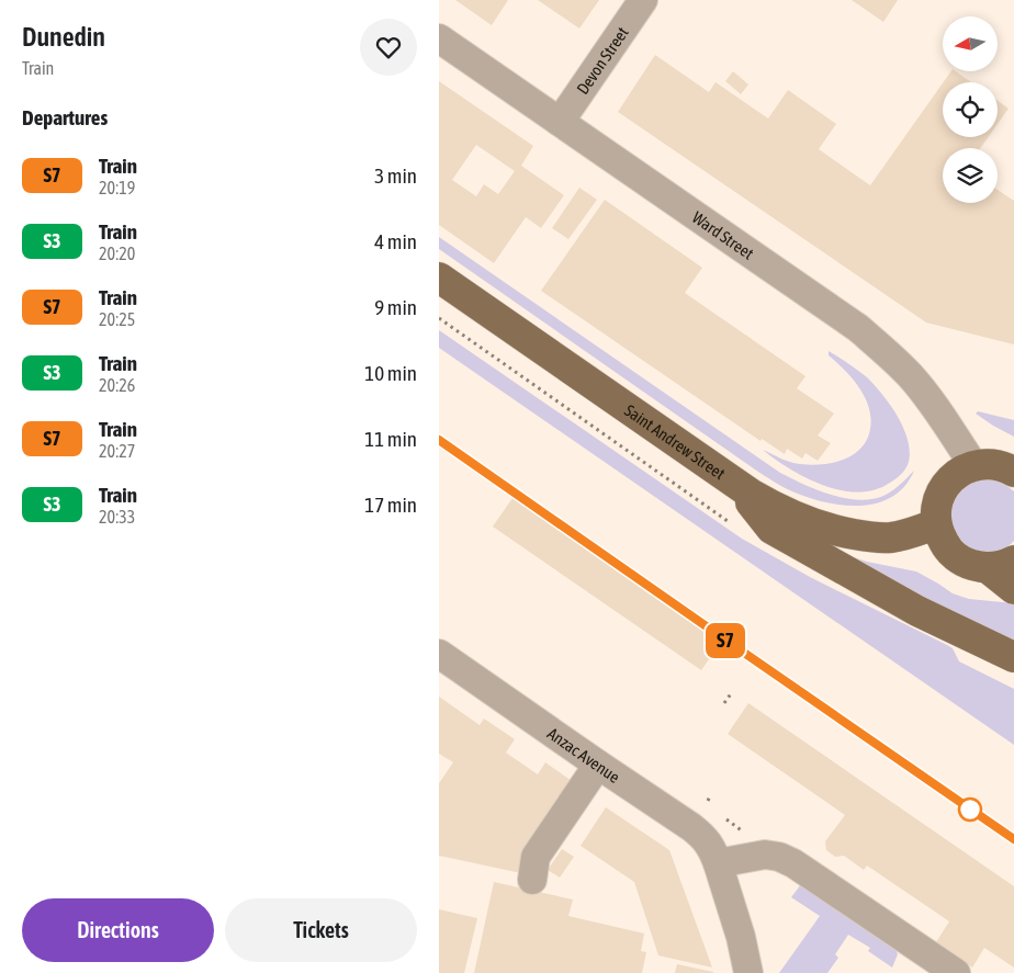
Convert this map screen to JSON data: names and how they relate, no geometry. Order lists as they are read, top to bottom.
{
  "streets": {
    "main road": ["Saint Andrew Street"],
    "street": ["Devon Street", "Ward Street", "Anzac Avenue"]
  },
  "crossings": [
    ["Devon Street", "Ward Street"]
  ],
  "north": "left",
  "page": {
    "heading": [
      ["Dunedin", "Train"],
      "Departures"
    ],
    "on_map": "S7",
    "list": [
      {
        "mark": "S7",
        "name": "Train",
        "note": "20:19",
        "value": "3 min"
      },
      {
        "mark": "S3",
        "name": "Train",
        "note": "20:20",
        "value": "4 min"
      },
      {
        "mark": "S7",
        "name": "Train",
        "note": "20:25",
        "value": "9 min"
      },
      {
        "mark": "S3",
        "name": "Train",
        "note": "20:26",
        "value": "10 min"
      },
      {
        "mark": "S7",
        "name": "Train",
        "note": "20:27",
        "value": "11 min"
      },
      {
        "mark": "S3",
        "name": "Train",
        "note": "20:33",
        "value": "17 min"
      }
    ],
    "buttons": ["Directions", "Tickets"]
  }
}
